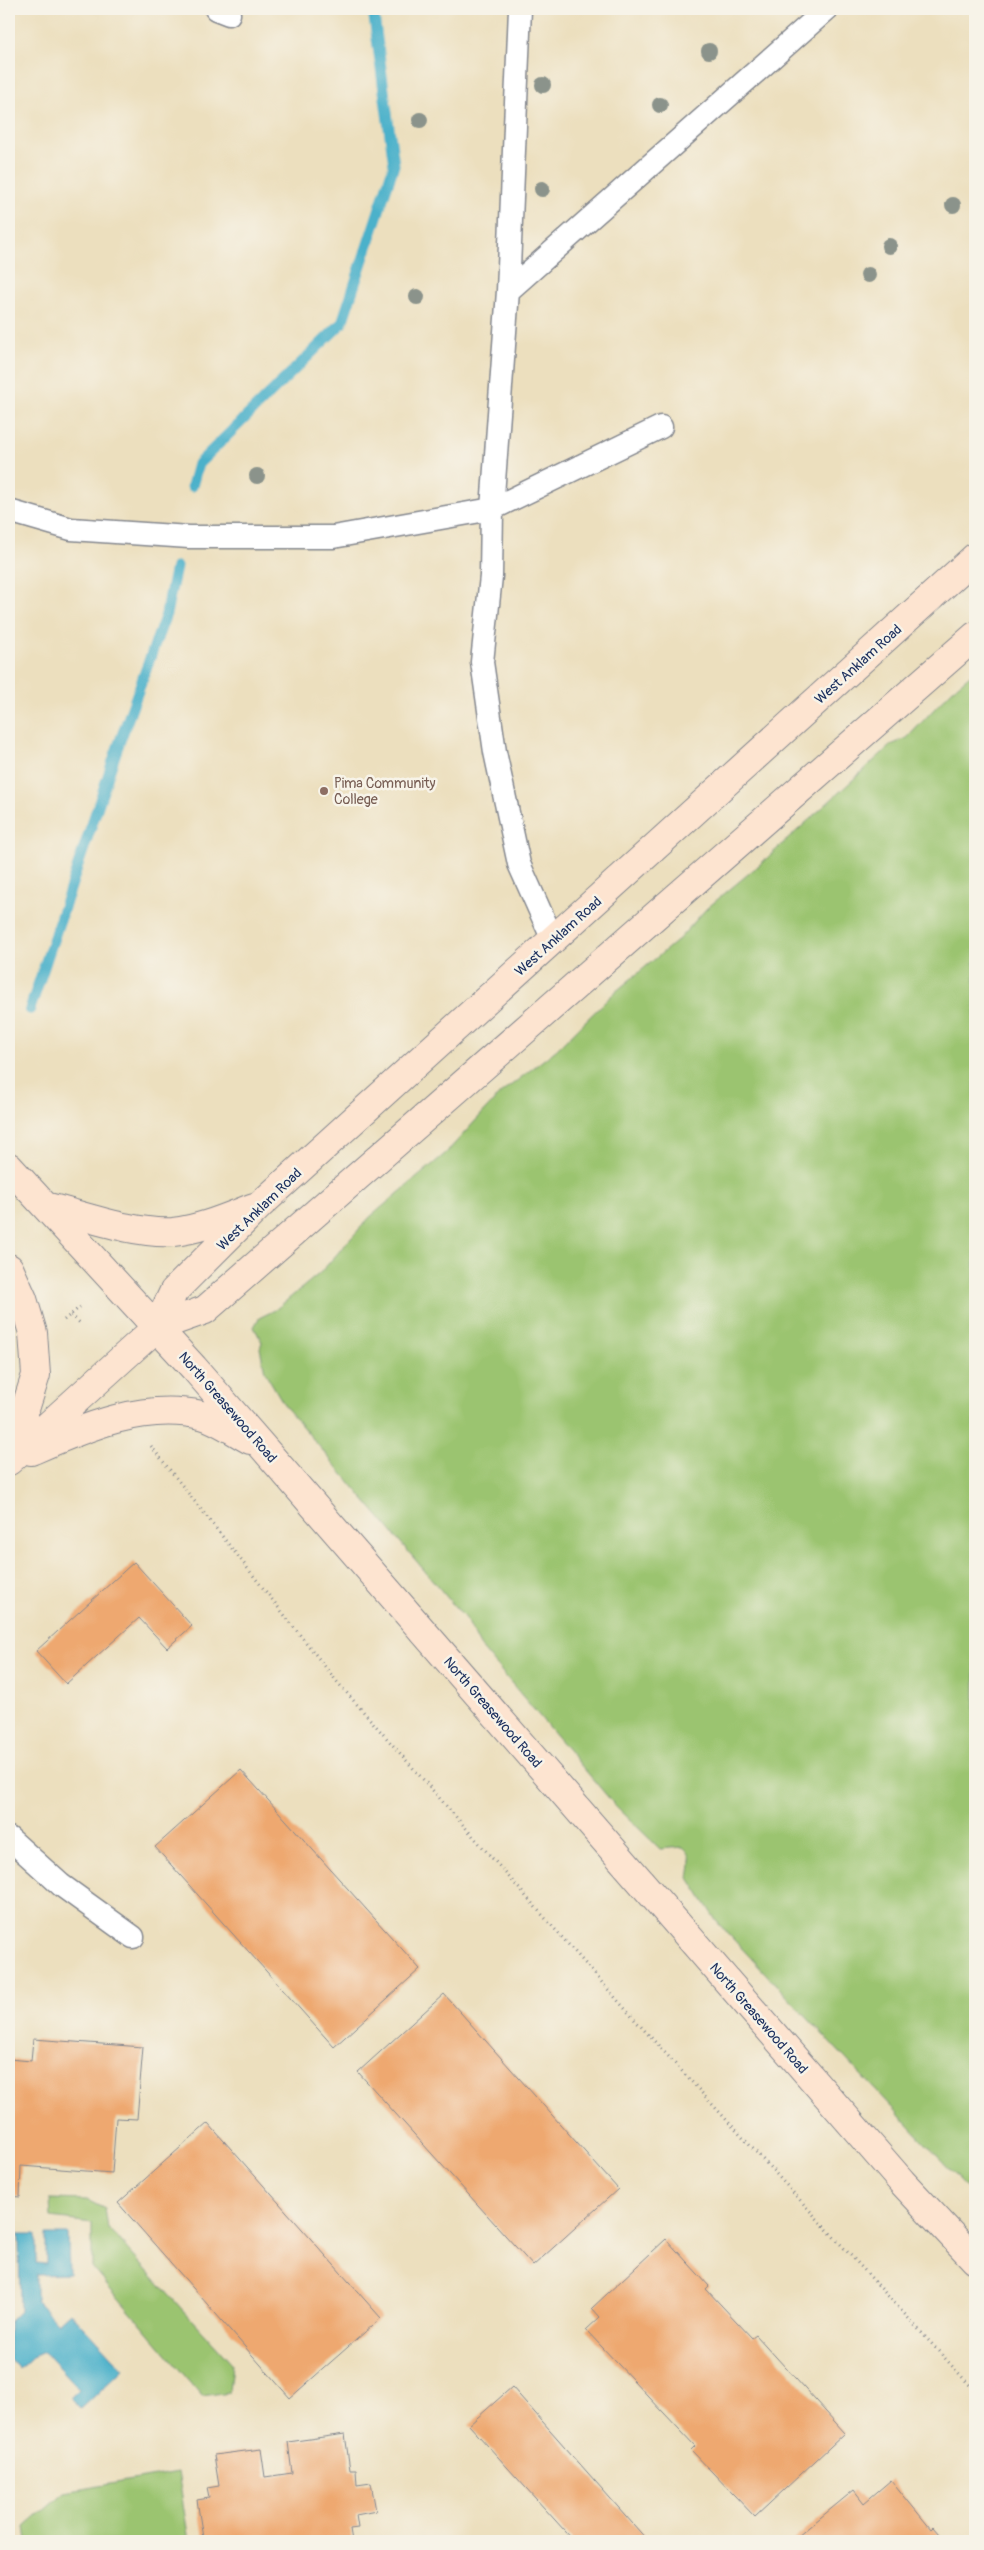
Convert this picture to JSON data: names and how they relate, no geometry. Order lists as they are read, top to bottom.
{
  "streets": {
    "main road": ["West Anklam Road", "North Greasewood Road"]
  },
  "crossings": [
    ["West Anklam Road", "North Greasewood Road"]
  ],
  "places": ["Pima Community College"]
}
